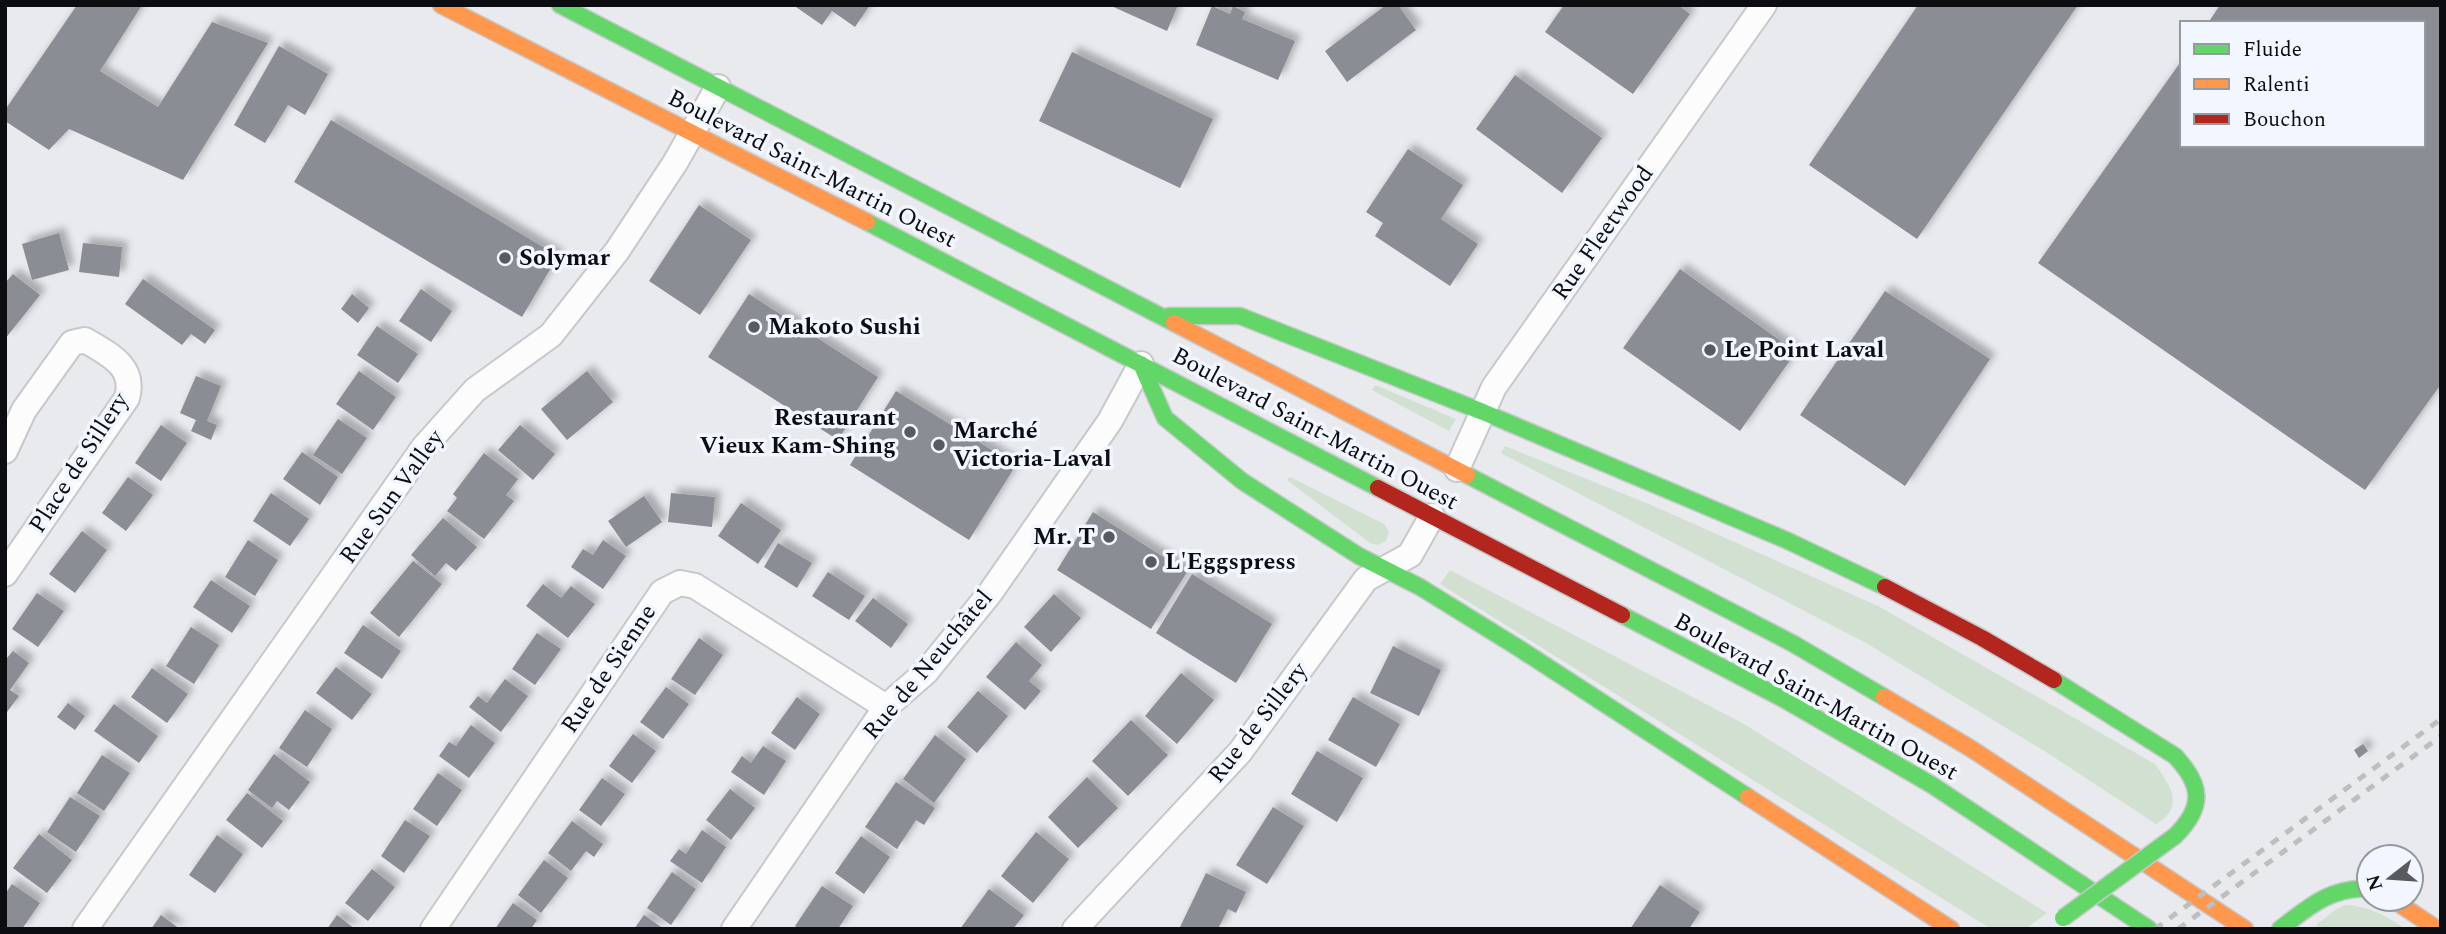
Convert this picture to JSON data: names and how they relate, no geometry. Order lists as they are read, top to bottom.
{
  "streets": {
    "main road": ["Boulevard Saint-Martin Ouest"],
    "street": [
      "Rue Fleetwood",
      "Place de Sillery",
      "Rue Sun Valley",
      "Rue de Neuchâtel",
      "Rue de Sienne",
      "Rue de Sillery"
    ]
  },
  "crossings": [
    ["Boulevard Saint-Martin Ouest", "Rue Fleetwood"],
    ["Boulevard Saint-Martin Ouest", "Rue Sun Valley"],
    ["Boulevard Saint-Martin Ouest", "Rue de Neuchâtel"],
    ["Boulevard Saint-Martin Ouest", "Rue de Sillery"],
    ["Rue de Neuchâtel", "Rue de Sienne"]
  ],
  "places": [
    "Solymar",
    "Makoto Sushi",
    "Le Point Laval",
    "Restaurant Vieux Kam-Shing",
    "Marché Victoria-Laval",
    "Mr. T",
    "L'Eggspress"
  ],
  "legend": ["Fluide", "Ralenti", "Bouchon"],
  "north": "left"
}
